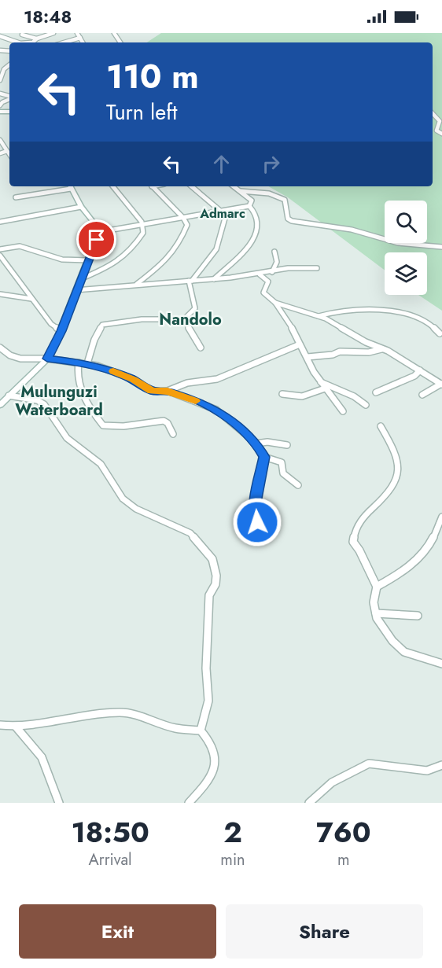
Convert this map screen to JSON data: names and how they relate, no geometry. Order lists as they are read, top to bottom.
{
  "districts": ["Admarc", "Nandolo", "Mulunguzi Waterboard"],
  "page": {
    "status": "18:48",
    "turn": ["110 m", "Turn left"],
    "eta": [
      "18:50",
      "Arrival",
      "2",
      "min",
      "760",
      "m"
    ],
    "buttons": ["Exit", "Share"]
  }
}
